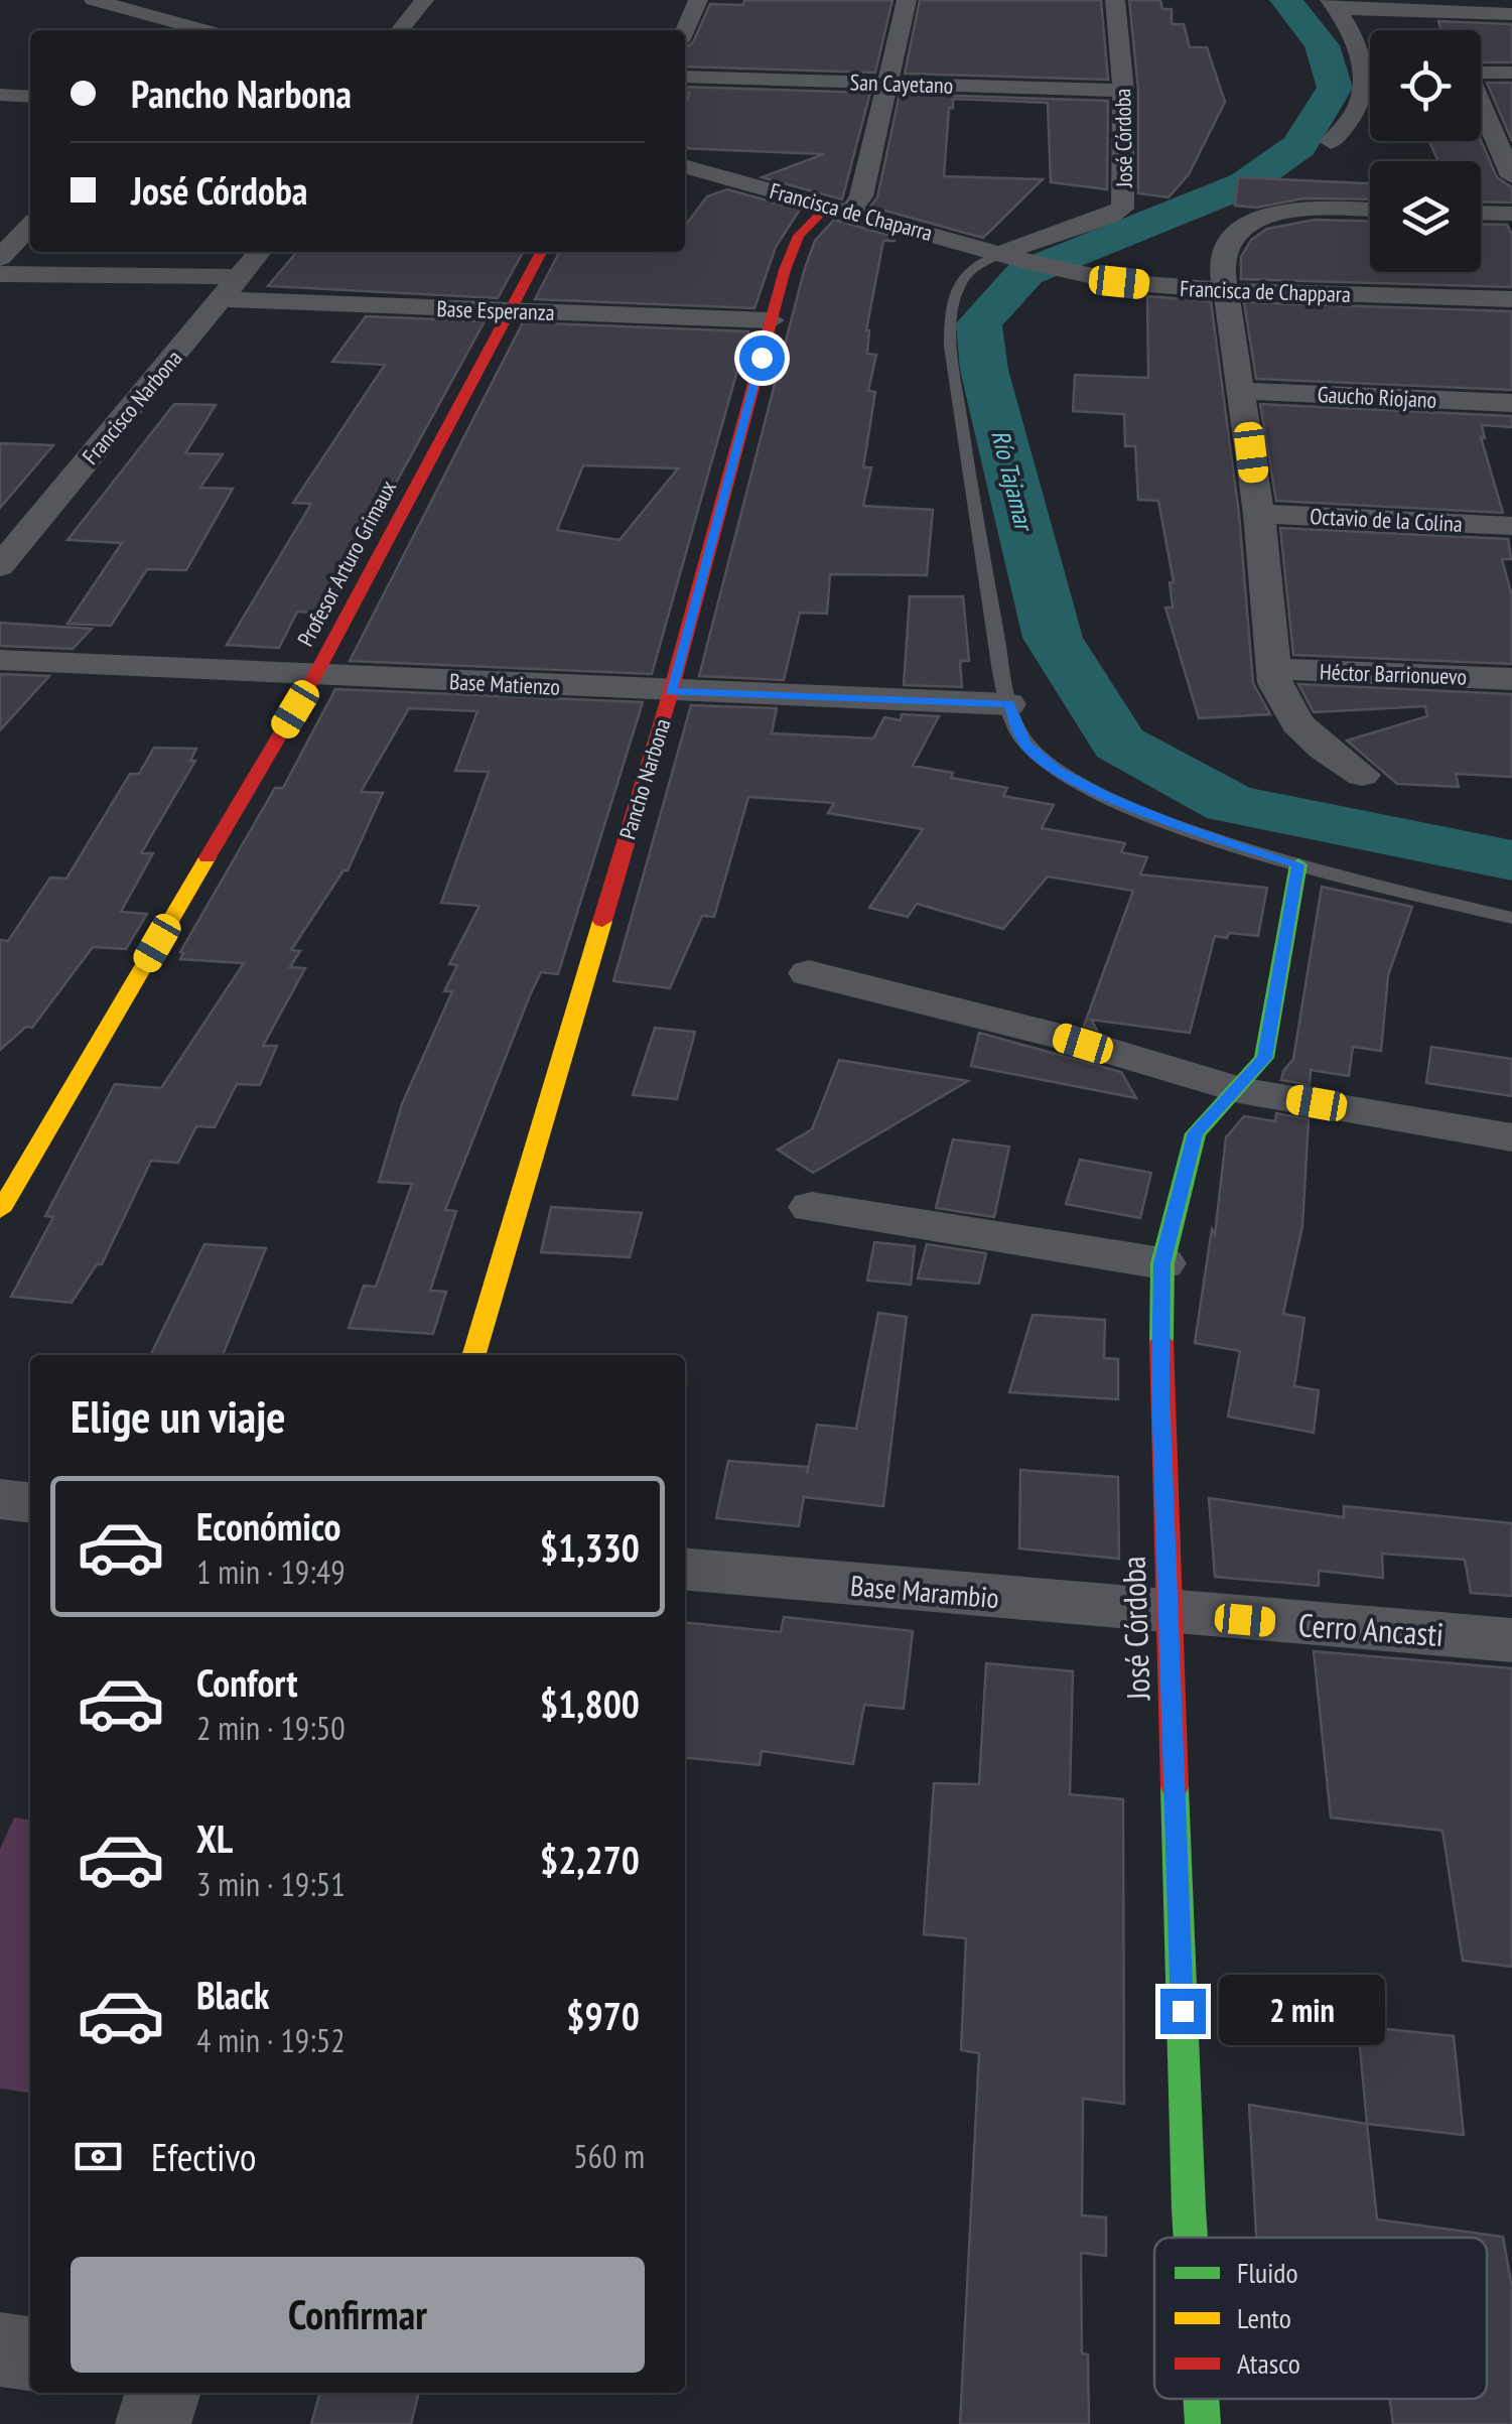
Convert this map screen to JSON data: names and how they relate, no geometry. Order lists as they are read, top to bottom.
{
  "streets": {
    "street": [
      "San Cayetano",
      "José Córdoba",
      "Francisca de Chaparra",
      "Francisca de Chappara",
      "Base Esperanza",
      "Gaucho Riojano",
      "Francisco Narbona",
      "Octavio de la Colina",
      "Profesor Arturo Grimaux",
      "Héctor Barrionuevo",
      "Base Matienzo",
      "Pancho Narbona",
      "Base Marambio",
      "Cerro Ancasti"
    ]
  },
  "crossings": [
    ["San Cayetano", "José Córdoba"],
    ["José Córdoba", "Francisca de Chaparra"],
    ["José Córdoba", "Francisca de Chappara"],
    ["José Córdoba", "Base Marambio"],
    ["José Córdoba", "Cerro Ancasti"],
    ["Francisca de Chaparra", "Francisca de Chappara"],
    ["Francisca de Chaparra", "Pancho Narbona"],
    ["Base Esperanza", "Francisco Narbona"],
    ["Base Esperanza", "Profesor Arturo Grimaux"],
    ["Base Esperanza", "Pancho Narbona"],
    ["Profesor Arturo Grimaux", "Base Matienzo"],
    ["Base Matienzo", "Pancho Narbona"],
    ["Base Marambio", "Cerro Ancasti"]
  ],
  "water": ["Río Tajamar"],
  "legend": ["Fluido", "Lento", "Atasco"],
  "page": {
    "banner": ["Pancho Narbona", "José Córdoba"],
    "heading": "Elige un viaje",
    "list": [
      {
        "name": "Económico",
        "note": "1 min · 19:49",
        "value": "$1,330"
      },
      {
        "name": "Confort",
        "note": "2 min · 19:50",
        "value": "$1,800"
      },
      {
        "name": "XL",
        "note": "3 min · 19:51",
        "value": "$2,270"
      },
      {
        "name": "Black",
        "note": "4 min · 19:52",
        "value": "$970"
      }
    ],
    "bubble": "2 min",
    "pay": ["Efectivo", "560 m"],
    "buttons": "Confirmar"
  }
}
